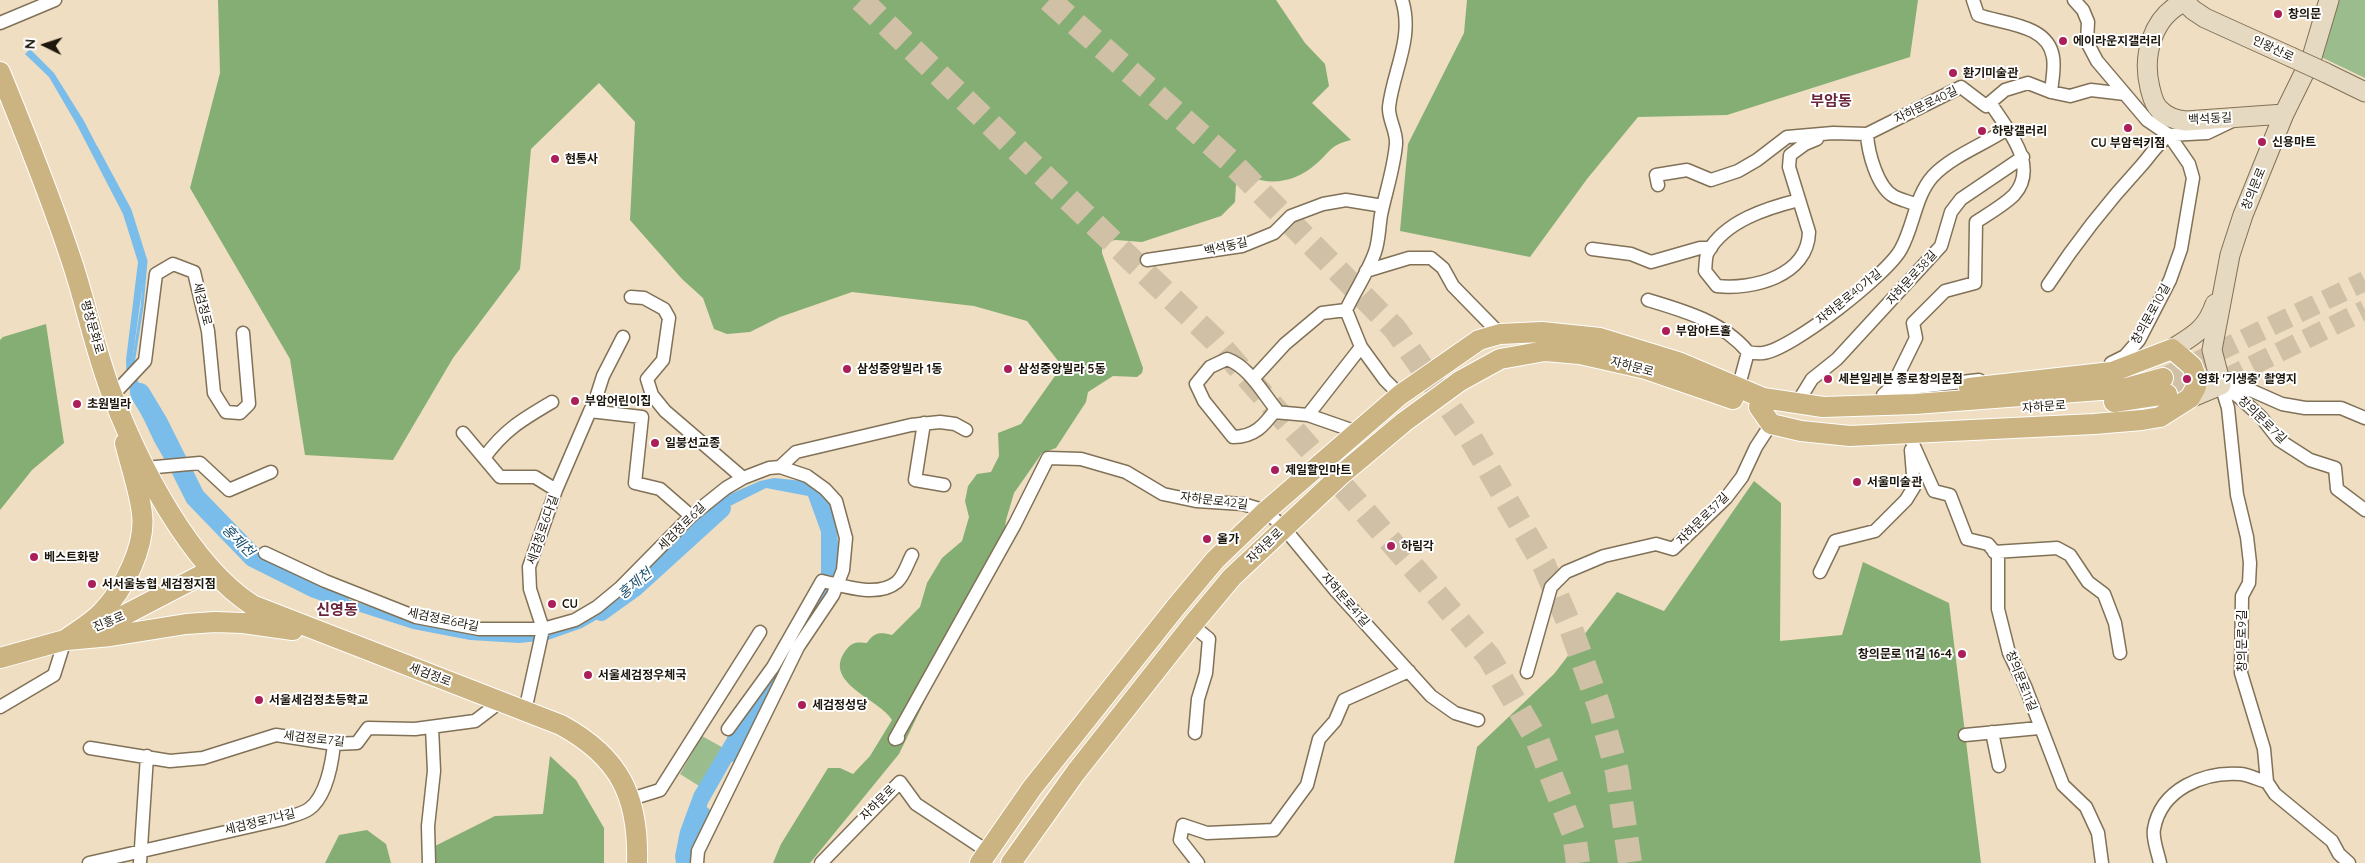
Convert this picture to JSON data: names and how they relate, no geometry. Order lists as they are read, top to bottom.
{
  "streets": {
    "main road": [
      "세검정로",
      "평창문화로",
      "자하문로",
      "진흥로"
    ],
    "street": [
      "인왕산로",
      "자하문로40길",
      "백석동길",
      "창의문로",
      "자하문로38길",
      "자하문로40가길",
      "창의문로10길",
      "창의문로7길",
      "자하문로42길",
      "자하문로37길",
      "세검정로6길",
      "세검정로6다길",
      "자하문로41길",
      "세검정로6라길",
      "창의문로9길",
      "창의문로11길",
      "세검정로7길",
      "세검정로7나길"
    ]
  },
  "crossings": [
    ["인왕산로", "백석동길"],
    ["백석동길", "창의문로"],
    ["백석동길", "창의문로10길"],
    ["창의문로", "창의문로7길"],
    ["창의문로", "창의문로9길"],
    ["자하문로38길", "자하문로"],
    ["세검정로", "평창문화로"],
    ["세검정로", "진흥로"],
    ["세검정로", "세검정로7길"],
    ["평창문화로", "진흥로"],
    ["자하문로", "자하문로42길"],
    ["자하문로", "자하문로41길"],
    ["창의문로7길", "창의문로9길"],
    ["자하문로42길", "자하문로41길"],
    ["세검정로6길", "세검정로6다길"],
    ["세검정로6길", "세검정로6라길"],
    ["세검정로6다길", "세검정로6라길"],
    ["세검정로7길", "세검정로7나길"]
  ],
  "districts": ["부암동", "신영동"],
  "water": ["홍제천"],
  "places": [
    "창의문",
    "에이라운지갤러리",
    "환기미술관",
    "CU 부암럭키점",
    "하랑갤러리",
    "신용마트",
    "현통사",
    "부암아트홀",
    "삼성중앙빌라 1동",
    "삼성중앙빌라 5동",
    "세븐일레븐 종로창의문점",
    "영화 '기생충' 촬영지",
    "부암어린이집",
    "초원빌라",
    "일붕선교종",
    "제일할인마트",
    "서울미술관",
    "올가",
    "하림각",
    "베스트화랑",
    "서서울농협 세검정지점",
    "CU",
    "창의문로 11길 16-4",
    "서울세검정우체국",
    "서울세검정초등학교",
    "세검정성당"
  ],
  "north": "left"
}
